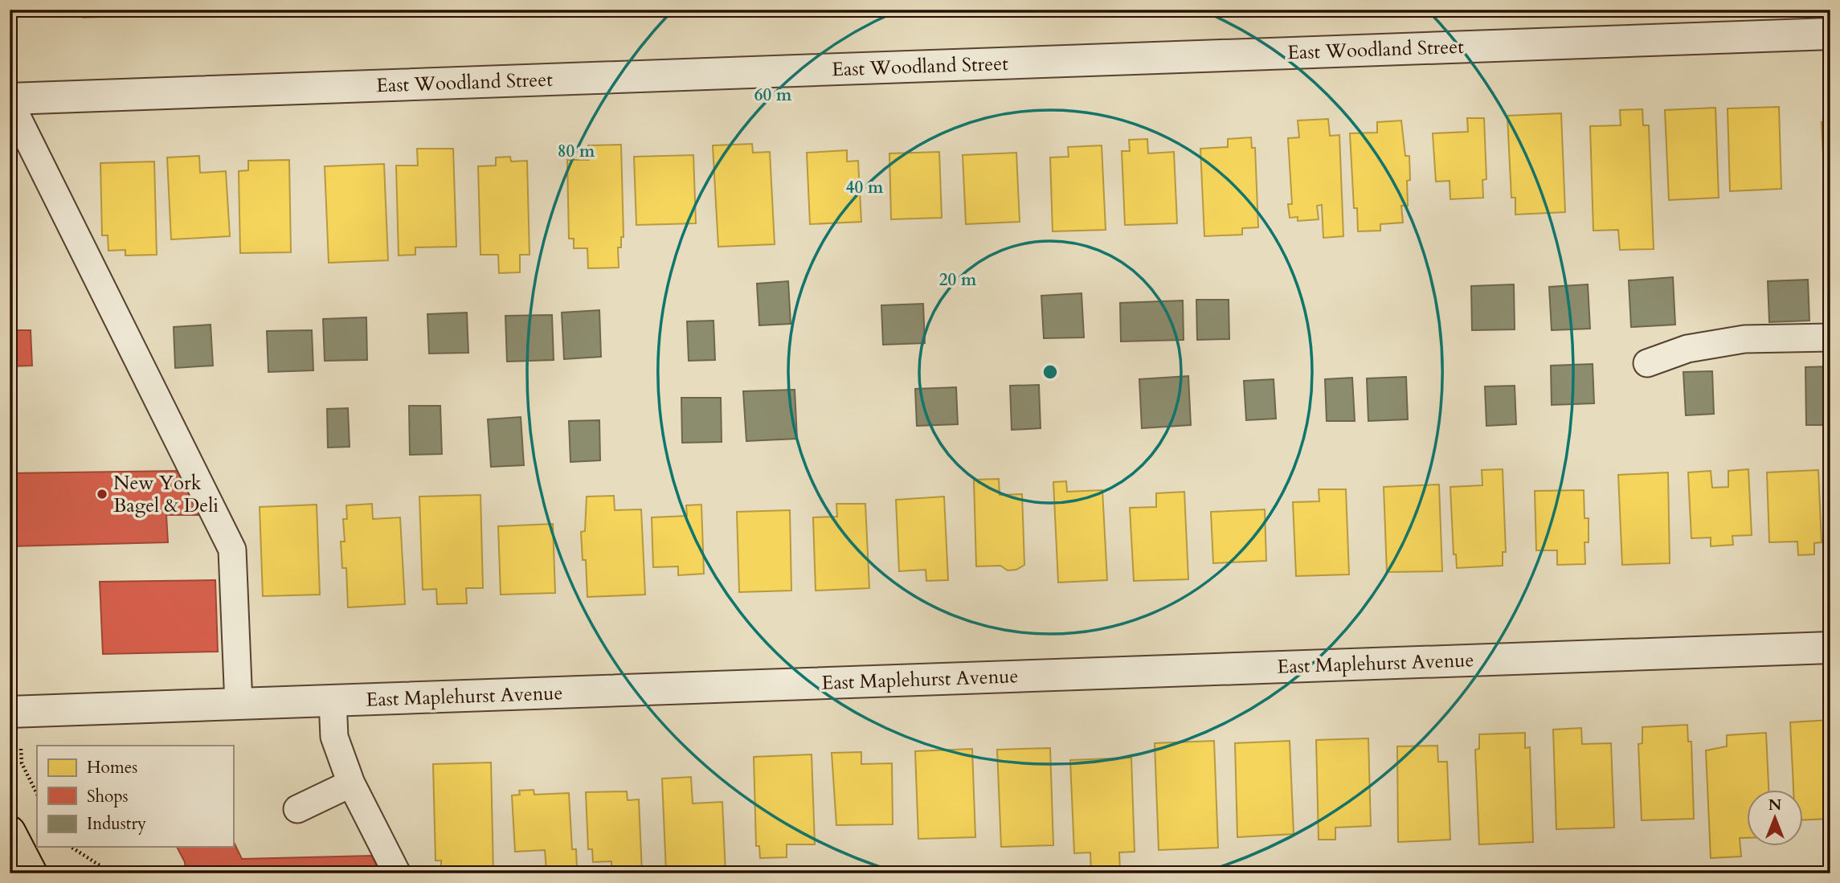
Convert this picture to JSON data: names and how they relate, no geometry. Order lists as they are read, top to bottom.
{
  "streets": {
    "street": ["East Woodland Street", "East Maplehurst Avenue"]
  },
  "places": ["New York Bagel & Deli"],
  "legend": ["Homes", "Shops", "Industry"],
  "north": "top",
  "rings": [
    "60 m",
    "80 m",
    "40 m",
    "20 m"
  ]
}
